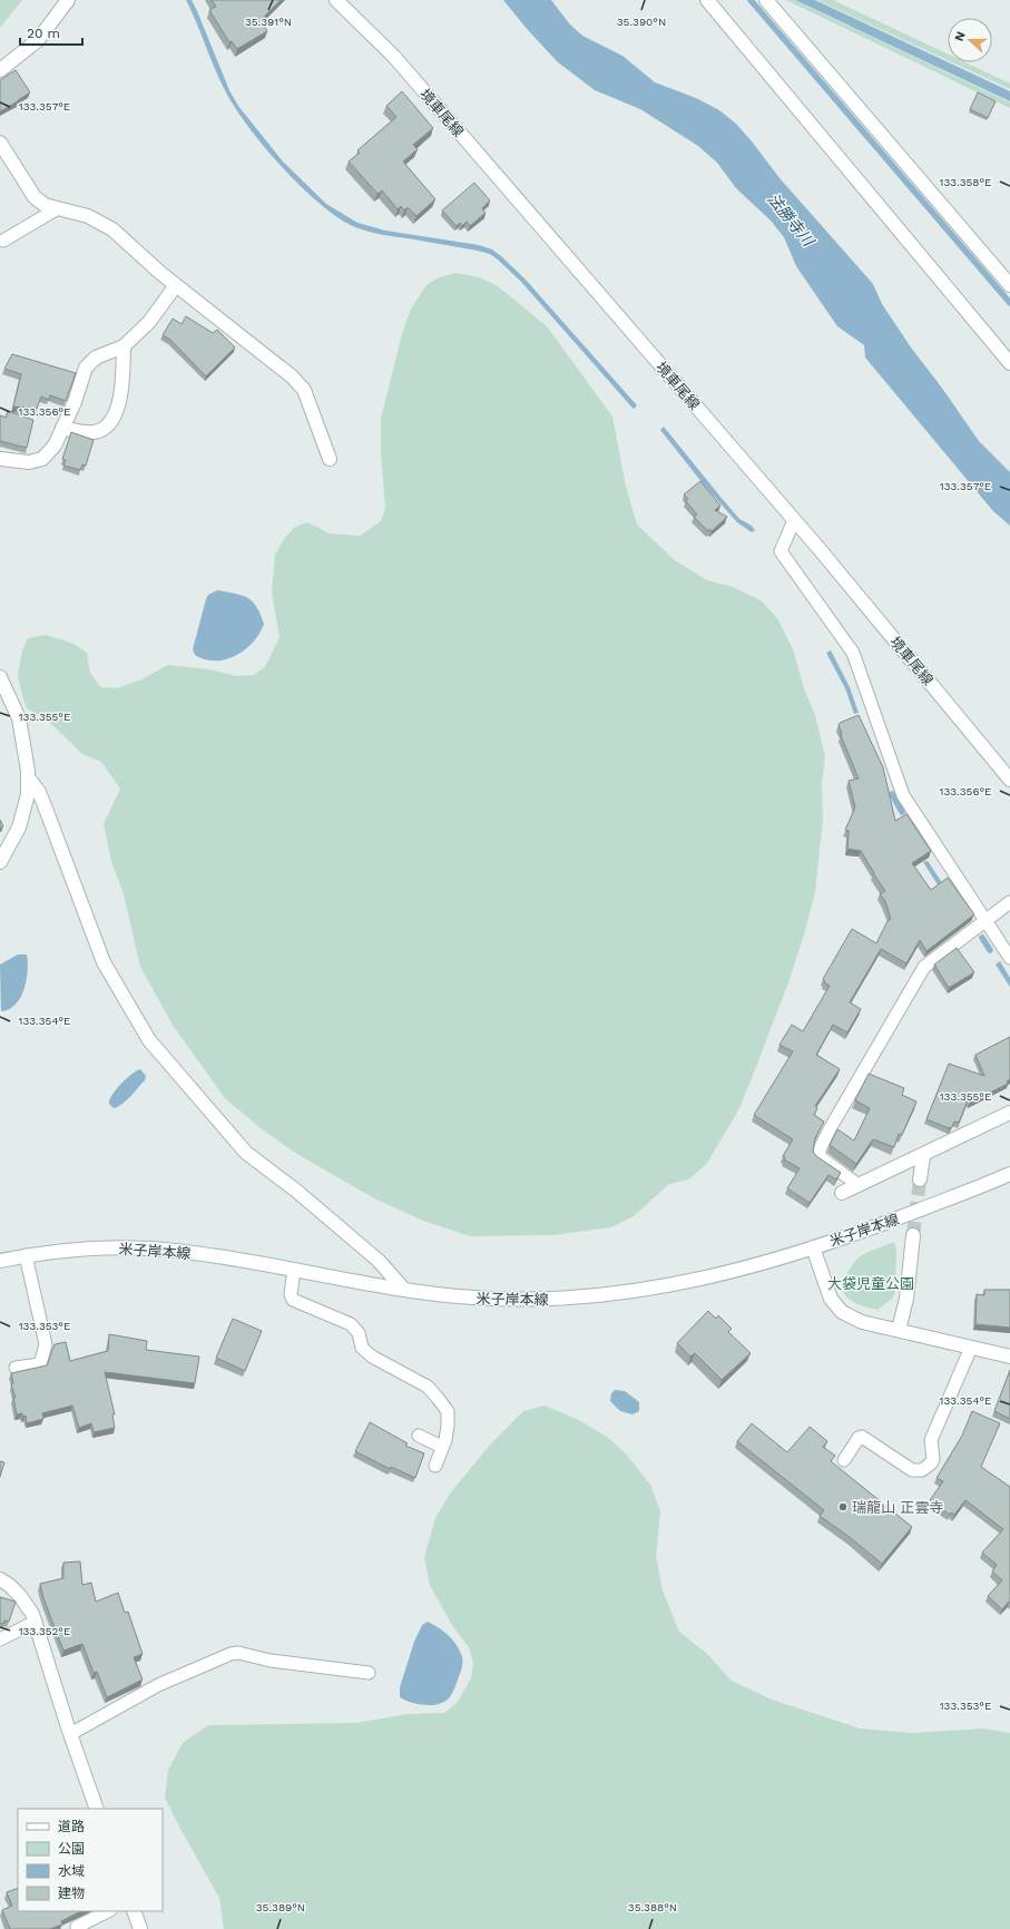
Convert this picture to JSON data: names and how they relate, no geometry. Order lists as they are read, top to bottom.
{
  "streets": {
    "street": ["境車尾線", "米子岸本線"]
  },
  "water": ["法勝寺川"],
  "parks": ["大袋児童公園"],
  "places": ["瑞龍山 正雲寺"],
  "legend": [
    "道路",
    "公園",
    "水域",
    "建物"
  ],
  "scale_bar": "20 m",
  "north": "left",
  "coordinates": [
    "35.391°N",
    "35.390°N",
    "133.357°E",
    "133.358°E",
    "133.356°E",
    "133.355°E",
    "133.354°E",
    "133.353°E",
    "133.352°E",
    "35.389°N",
    "35.388°N"
  ]
}
